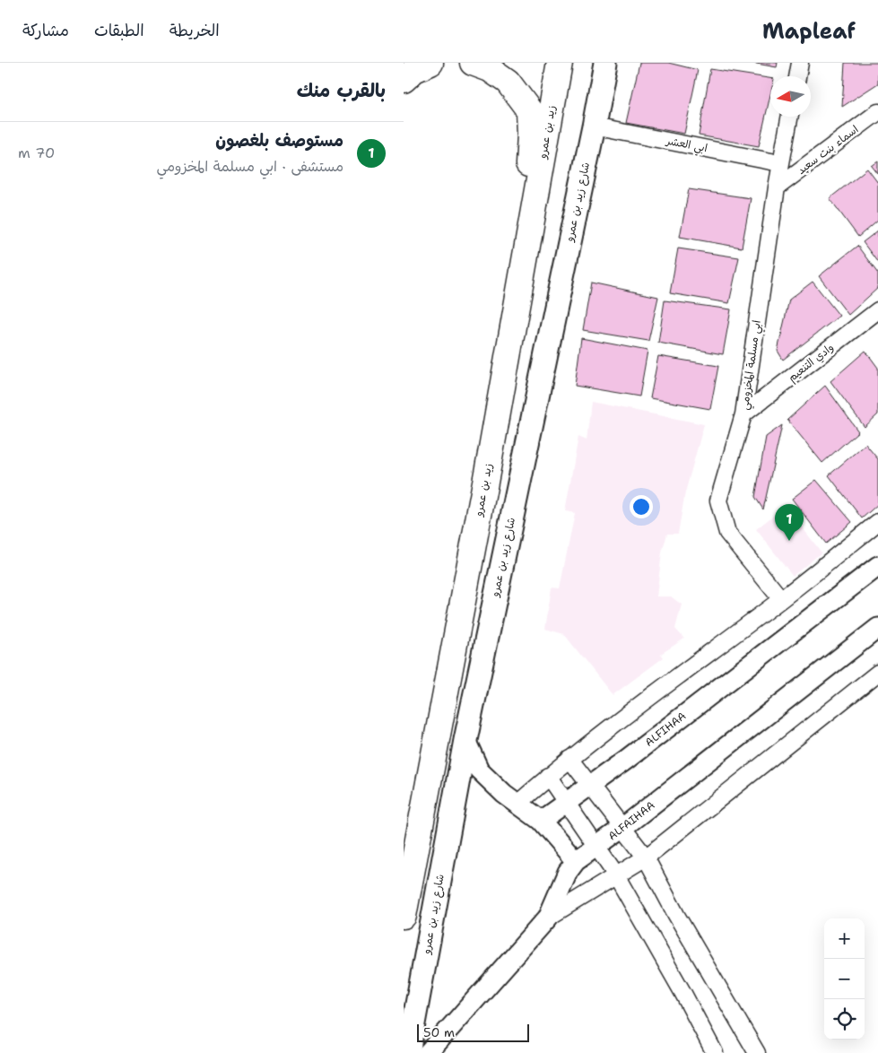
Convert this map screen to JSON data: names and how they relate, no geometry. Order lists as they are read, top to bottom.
{
  "streets": {
    "main road": ["زيد بن عمرو", "شارع زيد بن عمرو"],
    "street": [
      "ابي العشر",
      "اسماء بنت سعيد",
      "وادي التنعيم",
      "ابي مسلمة المخزومي",
      "ALFIHAA",
      "ALFAIHAA"
    ]
  },
  "crossings": [
    ["ابي العشر", "شارع زيد بن عمرو"],
    ["ابي العشر", "ابي مسلمة المخزومي"],
    ["اسماء بنت سعيد", "ابي مسلمة المخزومي"],
    ["وادي التنعيم", "ابي مسلمة المخزومي"]
  ],
  "scale_bar": "50 m",
  "north": "left",
  "page": {
    "header": "Mapleaf",
    "nav": ["الخريطة", "الطبقات", "مشاركة"],
    "heading": "بالقرب منك",
    "list": [
      {
        "mark": "1",
        "name": "مستوصف بلغصون",
        "note": "مستشفى · ابي مسلمة المخزومي",
        "value": "70 m"
      }
    ],
    "pins": "1",
    "map_buttons": ["+", "−"],
    "scale": "50 m"
  }
}
